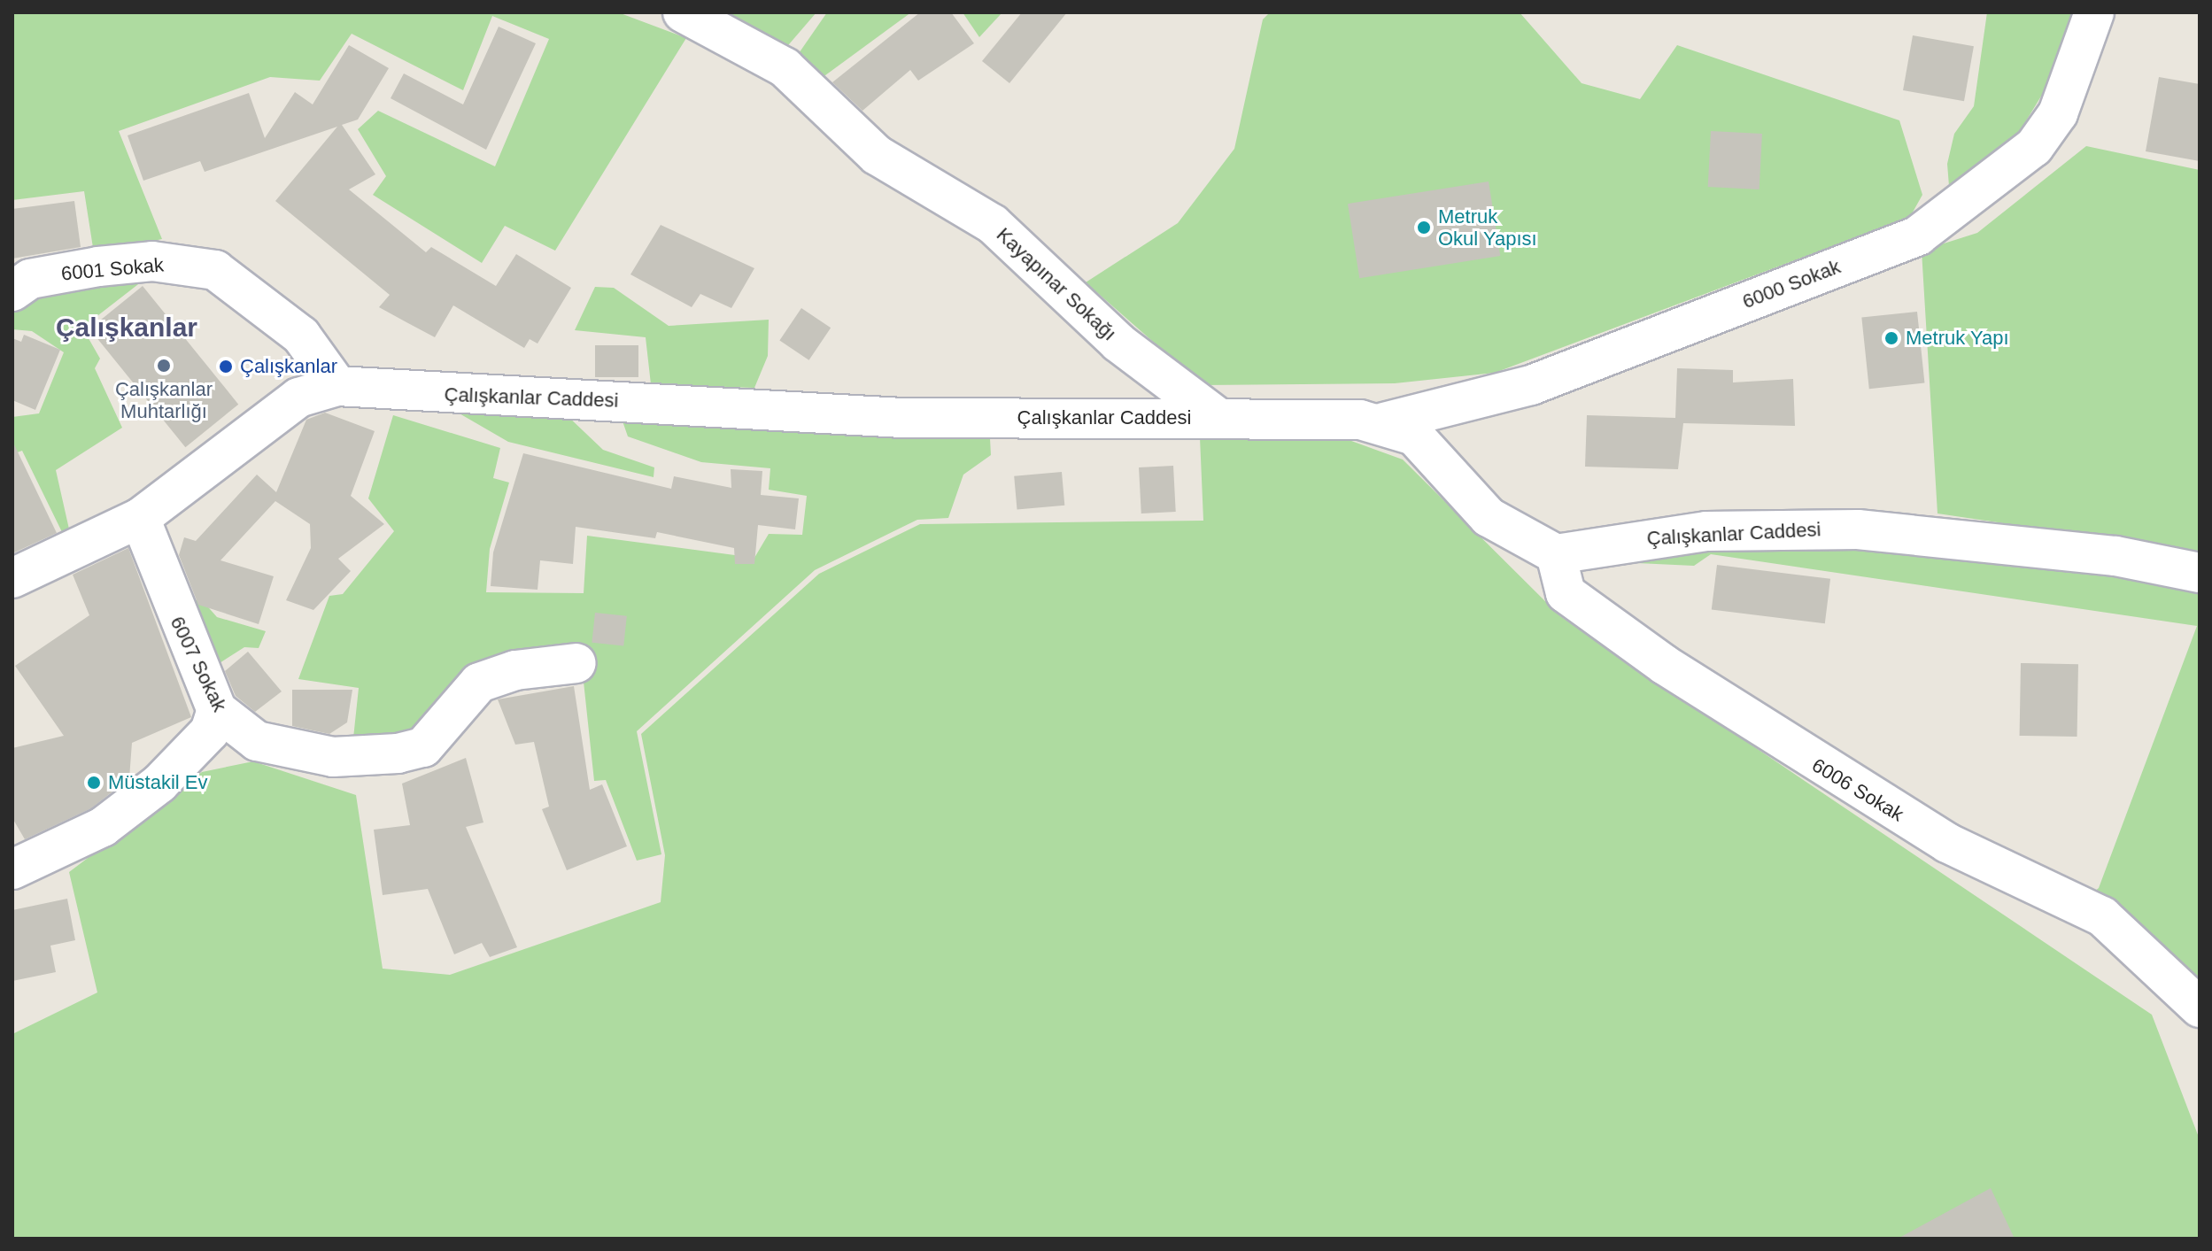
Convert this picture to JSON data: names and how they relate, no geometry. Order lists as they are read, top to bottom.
{
  "streets": {
    "street": [
      "6001 Sokak",
      "Kayapınar Sokağı",
      "6000 Sokak",
      "Çalışkanlar Caddesi",
      "6007 Sokak",
      "6006 Sokak"
    ]
  },
  "crossings": [
    ["6001 Sokak", "Çalışkanlar Caddesi"],
    ["Kayapınar Sokağı", "Çalışkanlar Caddesi"],
    ["6000 Sokak", "Çalışkanlar Caddesi"],
    ["Çalışkanlar Caddesi", "6007 Sokak"],
    ["Çalışkanlar Caddesi", "6006 Sokak"]
  ],
  "districts": ["Çalışkanlar"],
  "places": [
    "Metruk Okul Yapısı",
    "Metruk Yapı",
    "Çalışkanlar Muhtarlığı",
    "Çalışkanlar",
    "Müstakil Ev"
  ]
}
